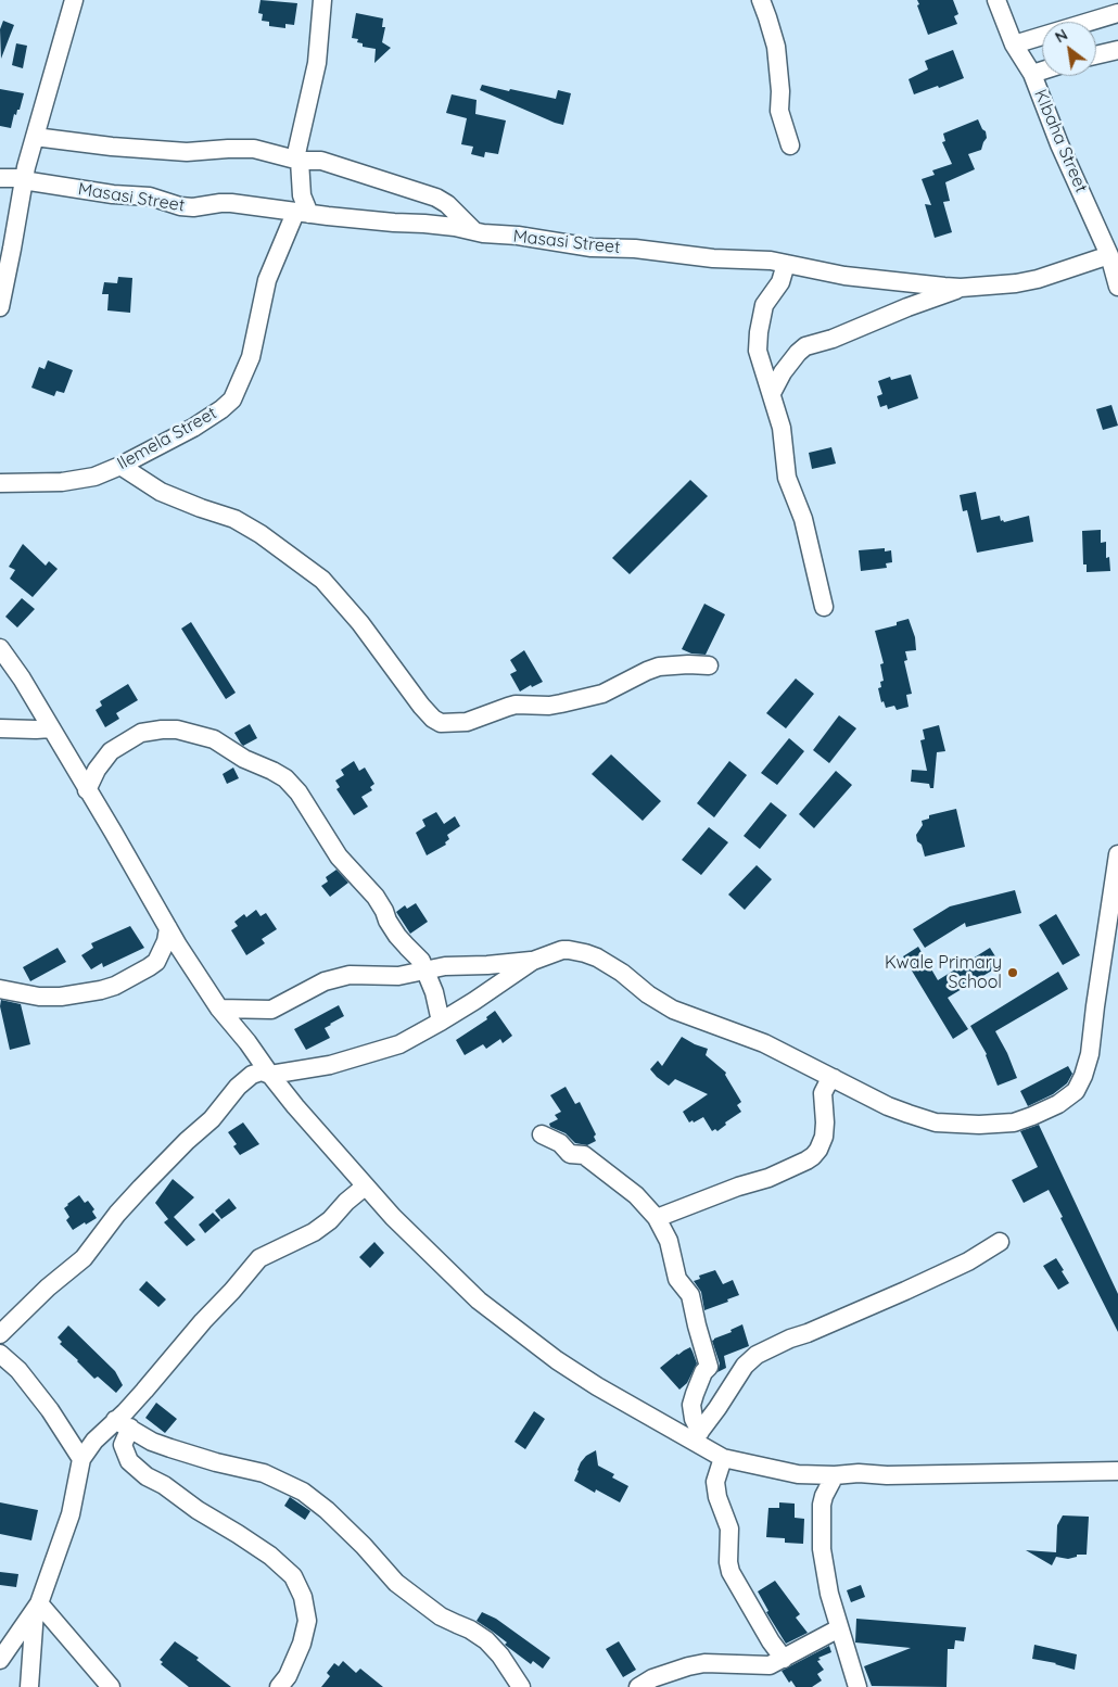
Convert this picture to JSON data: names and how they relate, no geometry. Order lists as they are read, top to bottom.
{
  "streets": {
    "street": ["KIbaha Street", "Masasi Street", "Ilemela Street"]
  },
  "crossings": [
    ["KIbaha Street", "Masasi Street"],
    ["Masasi Street", "Ilemela Street"]
  ],
  "places": ["Kwale Primary School"],
  "north": "top left"
}
